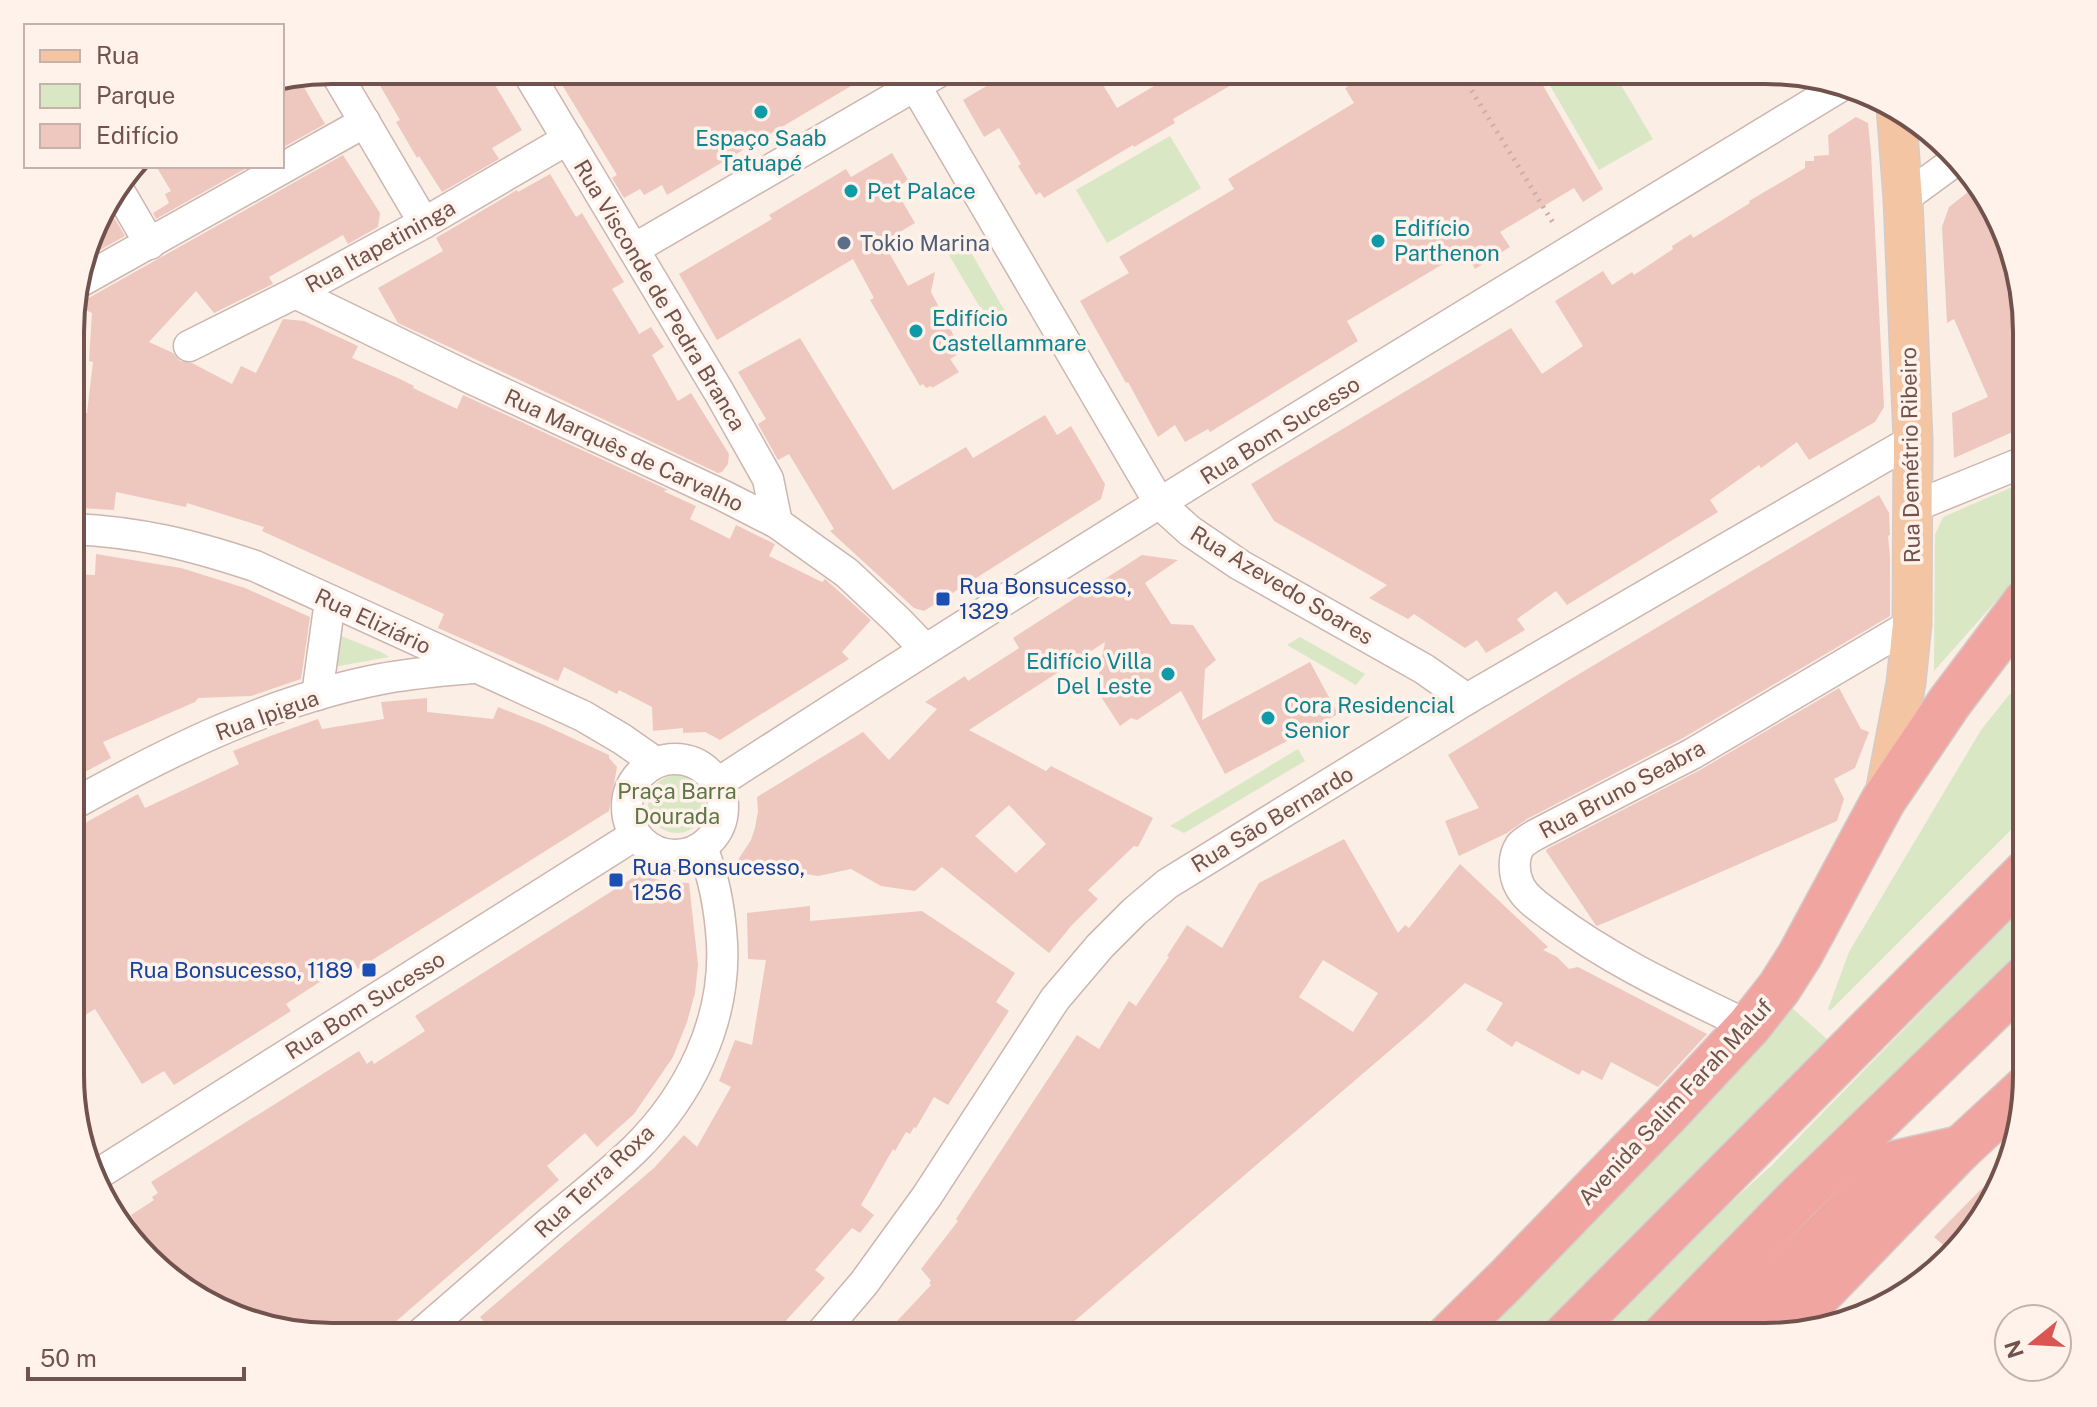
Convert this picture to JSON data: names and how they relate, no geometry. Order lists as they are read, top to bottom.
{
  "streets": {
    "highway": ["Avenida Salim Farah Maluf"],
    "main road": ["Rua Demétrio Ribeiro"],
    "street": [
      "Rua Itapetininga",
      "Rua Visconde de Pedra Branca",
      "Rua Bom Sucesso",
      "Rua Marquês de Carvalho",
      "Rua Azevedo Soares",
      "Rua Eliziário",
      "Rua Ipigua",
      "Rua Bruno Seabra",
      "Rua São Bernardo",
      "Rua Terra Roxa"
    ]
  },
  "crossings": [
    ["Rua Itapetininga", "Rua Visconde de Pedra Branca"],
    ["Rua Itapetininga", "Rua Marquês de Carvalho"],
    ["Rua Visconde de Pedra Branca", "Rua Marquês de Carvalho"],
    ["Rua Bom Sucesso", "Rua Marquês de Carvalho"],
    ["Rua Bom Sucesso", "Rua Azevedo Soares"],
    ["Rua Bom Sucesso", "Rua Eliziário"],
    ["Rua Bom Sucesso", "Rua Terra Roxa"],
    ["Rua Demétrio Ribeiro", "Rua Bruno Seabra"],
    ["Rua Demétrio Ribeiro", "Rua São Bernardo"],
    ["Rua Demétrio Ribeiro", "Avenida Salim Farah Maluf"],
    ["Rua Azevedo Soares", "Rua São Bernardo"],
    ["Rua Eliziário", "Rua Ipigua"],
    ["Rua Eliziário", "Rua Terra Roxa"],
    ["Rua Bruno Seabra", "Avenida Salim Farah Maluf"]
  ],
  "parks": ["Praça Barra Dourada"],
  "places": {
    "other": [
      "Espaço Saab Tatuapé",
      "Pet Palace",
      "Edifício Parthenon",
      "Tokio Marina",
      "Edifício Castellammare",
      "Edifício Villa Del Leste",
      "Cora Residencial Senior"
    ],
    "transit": ["Rua Bonsucesso, 1329", "Rua Bonsucesso, 1256", "Rua Bonsucesso, 1189"]
  },
  "legend": ["Rua", "Parque", "Edifício"],
  "scale_bar": "50 m",
  "north": "left"
}
